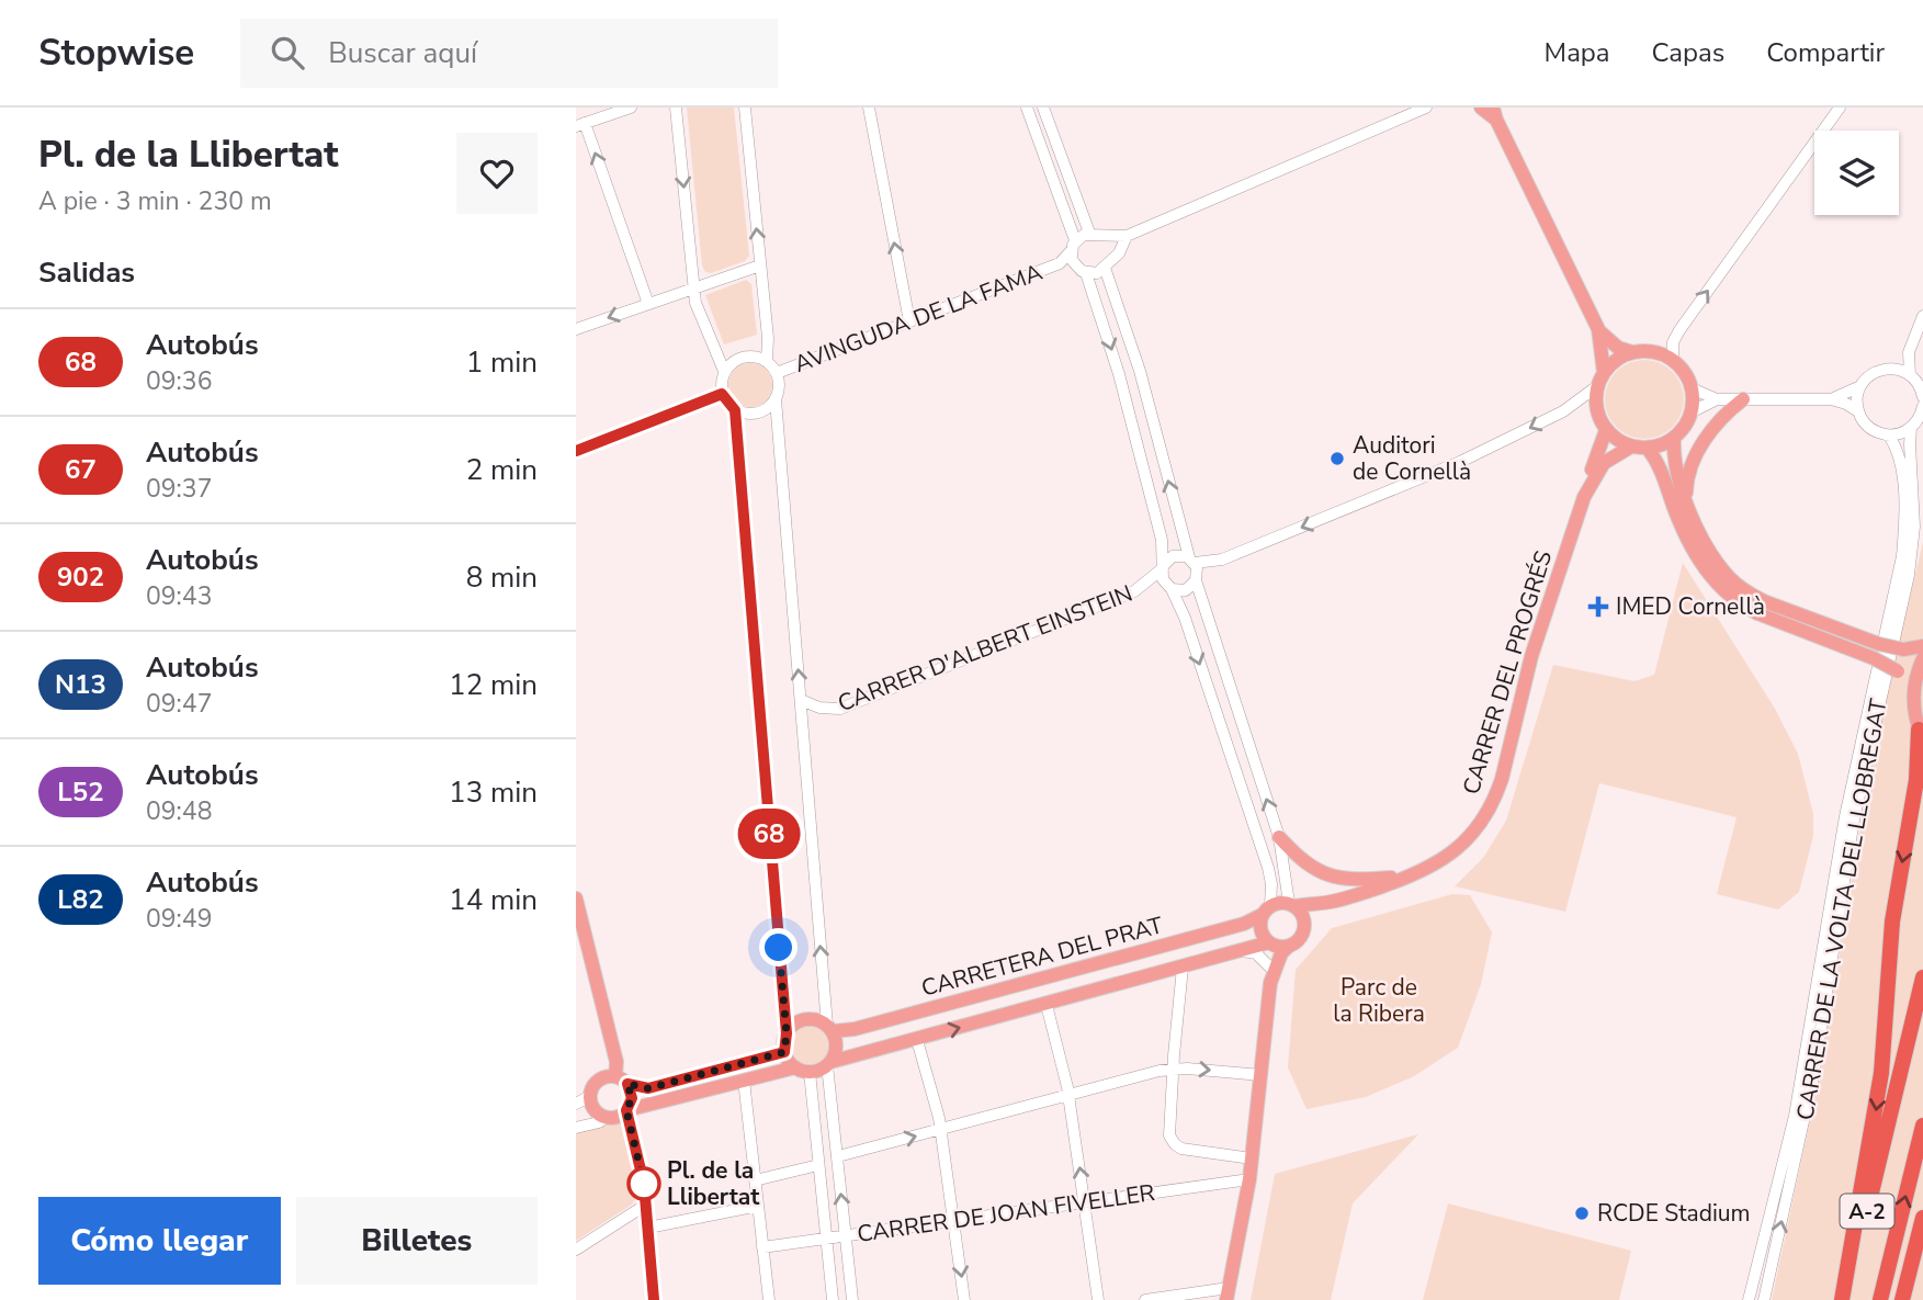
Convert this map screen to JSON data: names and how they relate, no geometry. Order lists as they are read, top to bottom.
{
  "streets": {
    "highway": ["A-2"],
    "main road": ["CARRER DEL PROGRÉS", "CARRETERA DEL PRAT"],
    "street": [
      "AVINGUDA DE LA FAMA",
      "CARRER D'ALBERT EINSTEIN",
      "CARRER DE LA VOLTA DEL LLOBREGAT",
      "CARRER DE JOAN FIVELLER"
    ]
  },
  "crossings": [
    ["CARRER DEL PROGRÉS", "CARRETERA DEL PRAT"]
  ],
  "parks": ["Parc de la Ribera"],
  "places": {
    "other": ["Auditori de Cornellà", "Pl. de la Llibertat", "RCDE Stadium"],
    "health": ["IMED Cornellà"]
  },
  "lines": ["bus line 68"],
  "page": {
    "header": "Stopwise",
    "search": "Buscar aquí",
    "nav": ["Mapa", "Capas", "Compartir"],
    "heading": [
      ["Pl. de la Llibertat", "A pie · 3 min · 230 m"],
      "Salidas"
    ],
    "on_map": "68",
    "list": [
      {
        "mark": "68",
        "name": "Autobús",
        "note": "09:36",
        "value": "1 min"
      },
      {
        "mark": "67",
        "name": "Autobús",
        "note": "09:37",
        "value": "2 min"
      },
      {
        "mark": "902",
        "name": "Autobús",
        "note": "09:43",
        "value": "8 min"
      },
      {
        "mark": "N13",
        "name": "Autobús",
        "note": "09:47",
        "value": "12 min"
      },
      {
        "mark": "L52",
        "name": "Autobús",
        "note": "09:48",
        "value": "13 min"
      },
      {
        "mark": "L82",
        "name": "Autobús",
        "note": "09:49",
        "value": "14 min"
      }
    ],
    "buttons": ["Cómo llegar", "Billetes"]
  }
}
